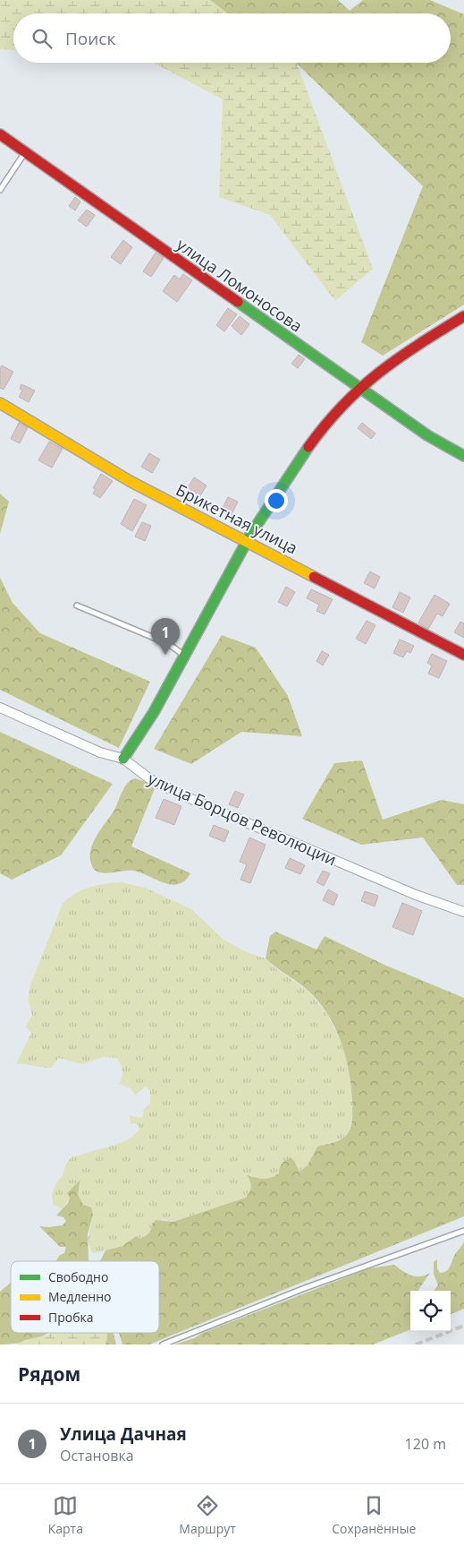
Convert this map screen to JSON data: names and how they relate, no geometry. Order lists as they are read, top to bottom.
{
  "streets": {
    "street": ["улица Ломоносова", "Брикетная улица", "улица Борцов Революции"]
  },
  "legend": ["Свободно", "Медленно", "Пробка"],
  "page": {
    "search": "Поиск",
    "pins": "1",
    "heading": "Рядом",
    "list": [
      {
        "mark": "1",
        "name": "Улица Дачная",
        "note": "Остановка",
        "value": "120 m"
      }
    ],
    "nav": ["Карта", "Маршрут", "Сохранённые"]
  }
}
